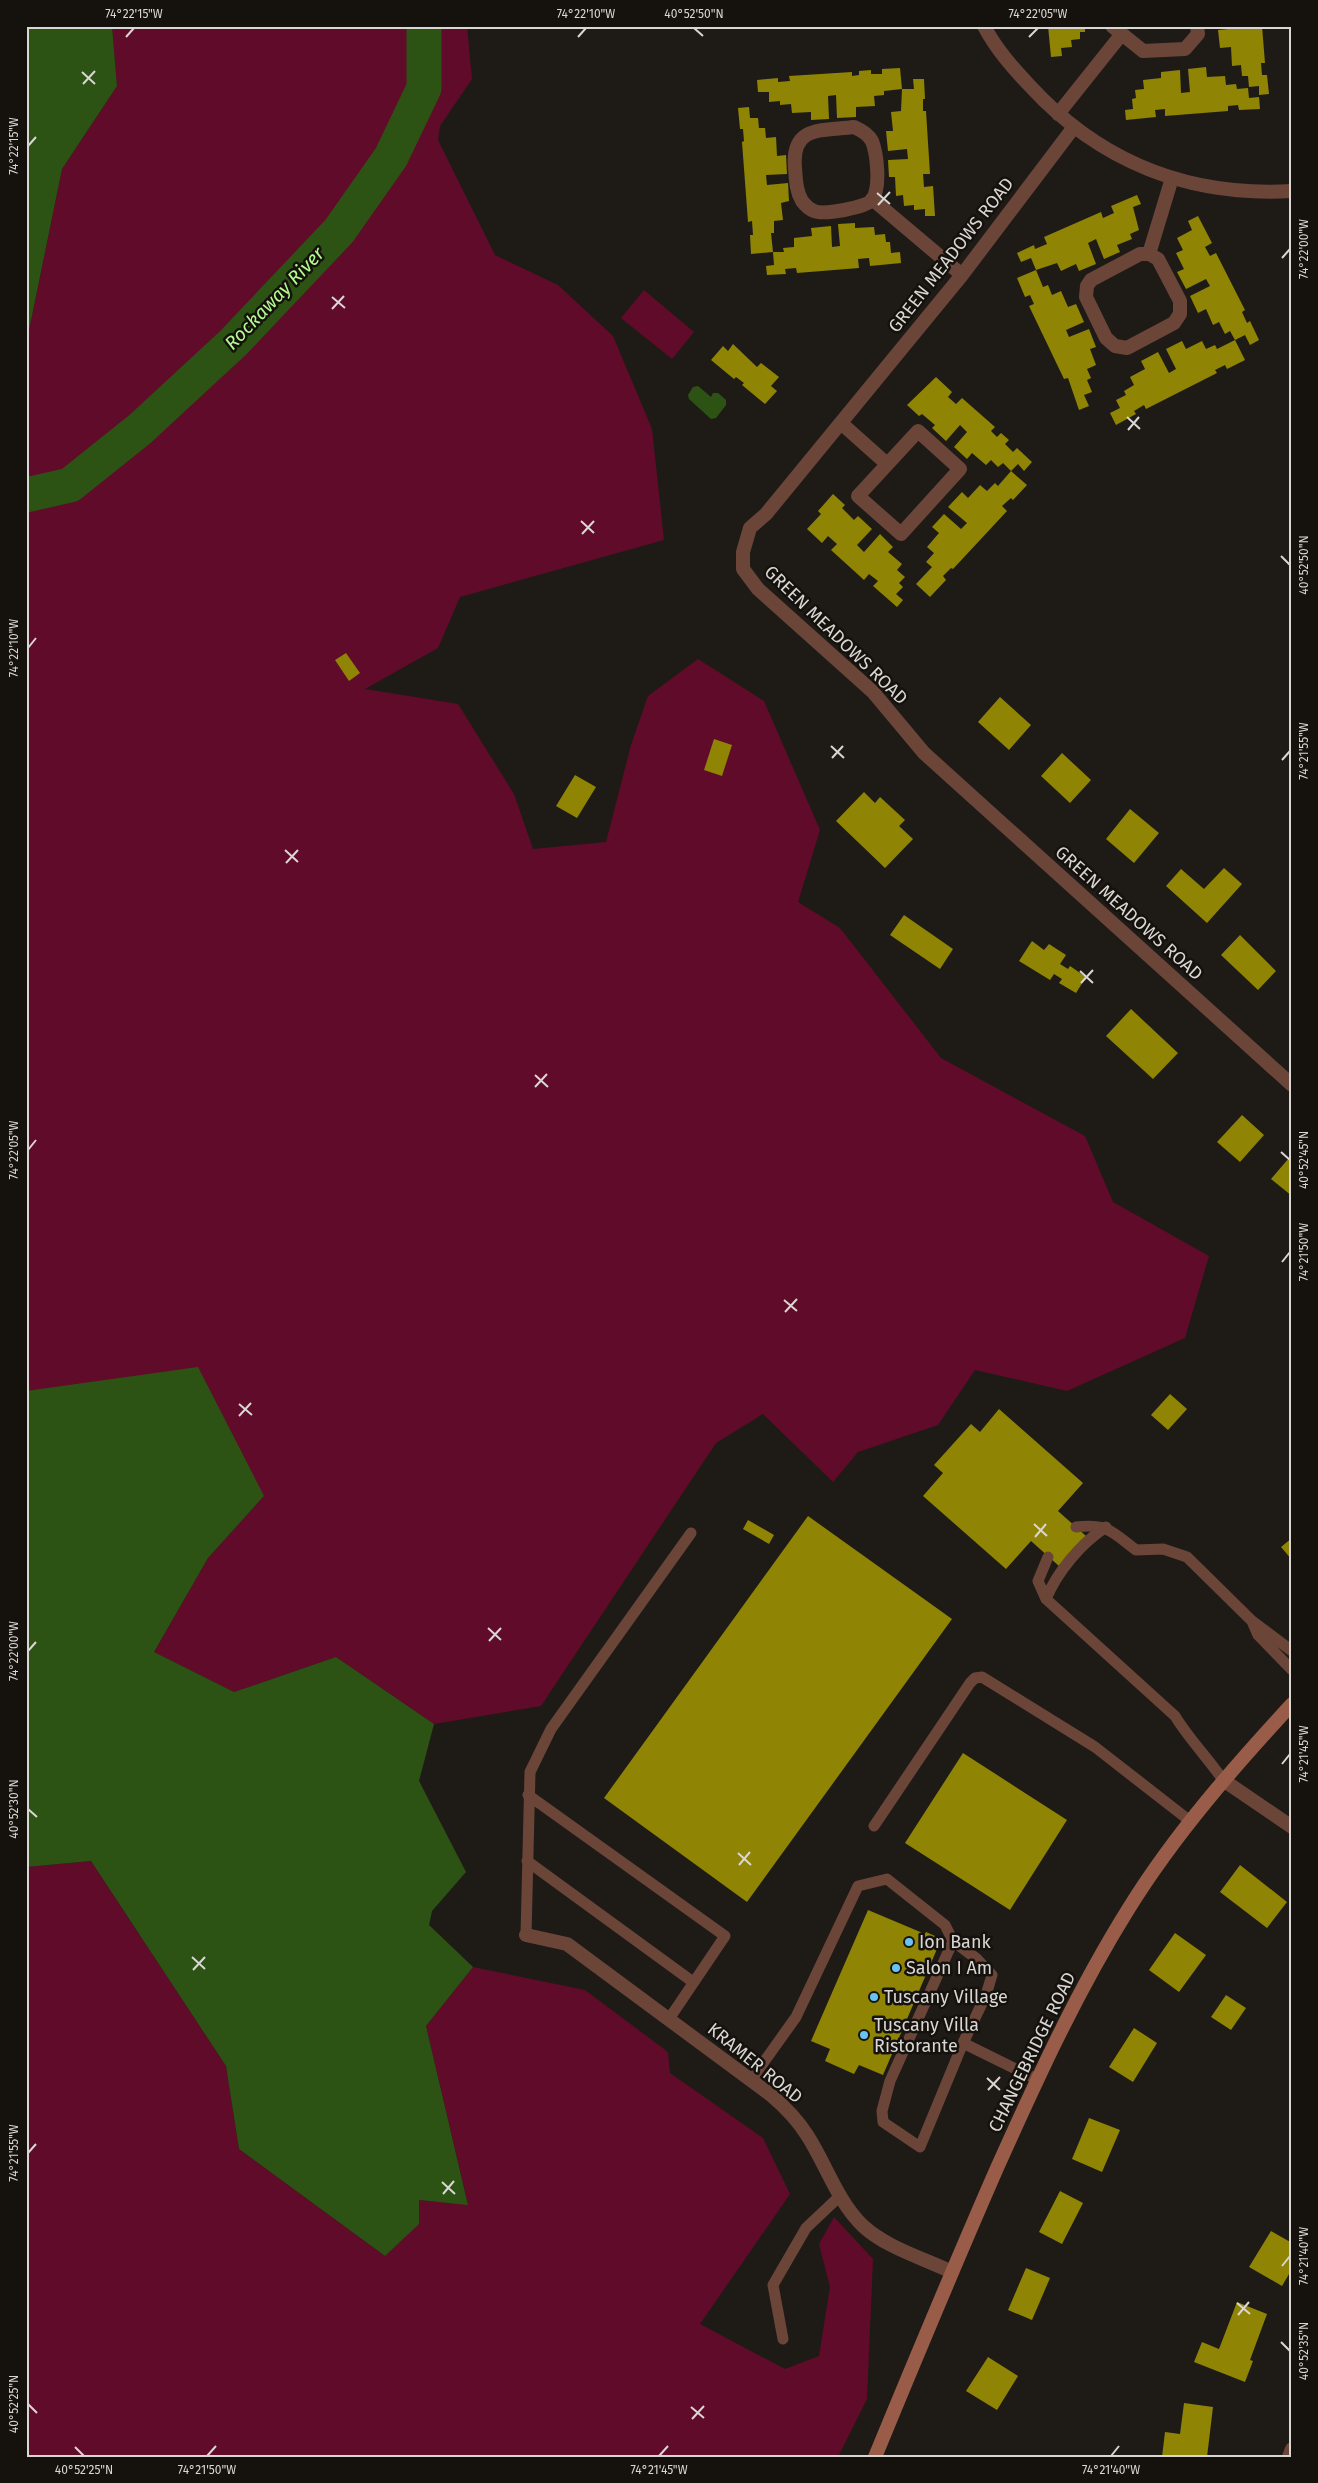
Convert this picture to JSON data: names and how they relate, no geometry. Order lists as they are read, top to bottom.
{
  "streets": {
    "main road": ["CHANGEBRIDGE ROAD"],
    "street": ["GREEN MEADOWS ROAD", "KRAMER ROAD"]
  },
  "crossings": [
    ["CHANGEBRIDGE ROAD", "KRAMER ROAD"]
  ],
  "water": ["Rockaway River"],
  "places": [
    "Ion Bank",
    "Salon I Am",
    "Tuscany Village",
    "Tuscany Villa Ristorante"
  ],
  "coordinates": [
    "74°22'15\"W",
    "74°22'10\"W",
    "40°52'50\"N",
    "74°22'05\"W",
    "74°22'00\"W",
    "74°21'55\"W",
    "40°52'45\"N",
    "74°21'50\"W",
    "74°21'45\"W",
    "40°52'30\"N",
    "74°21'40\"W",
    "40°52'35\"N",
    "40°52'25\"N"
  ]
}
